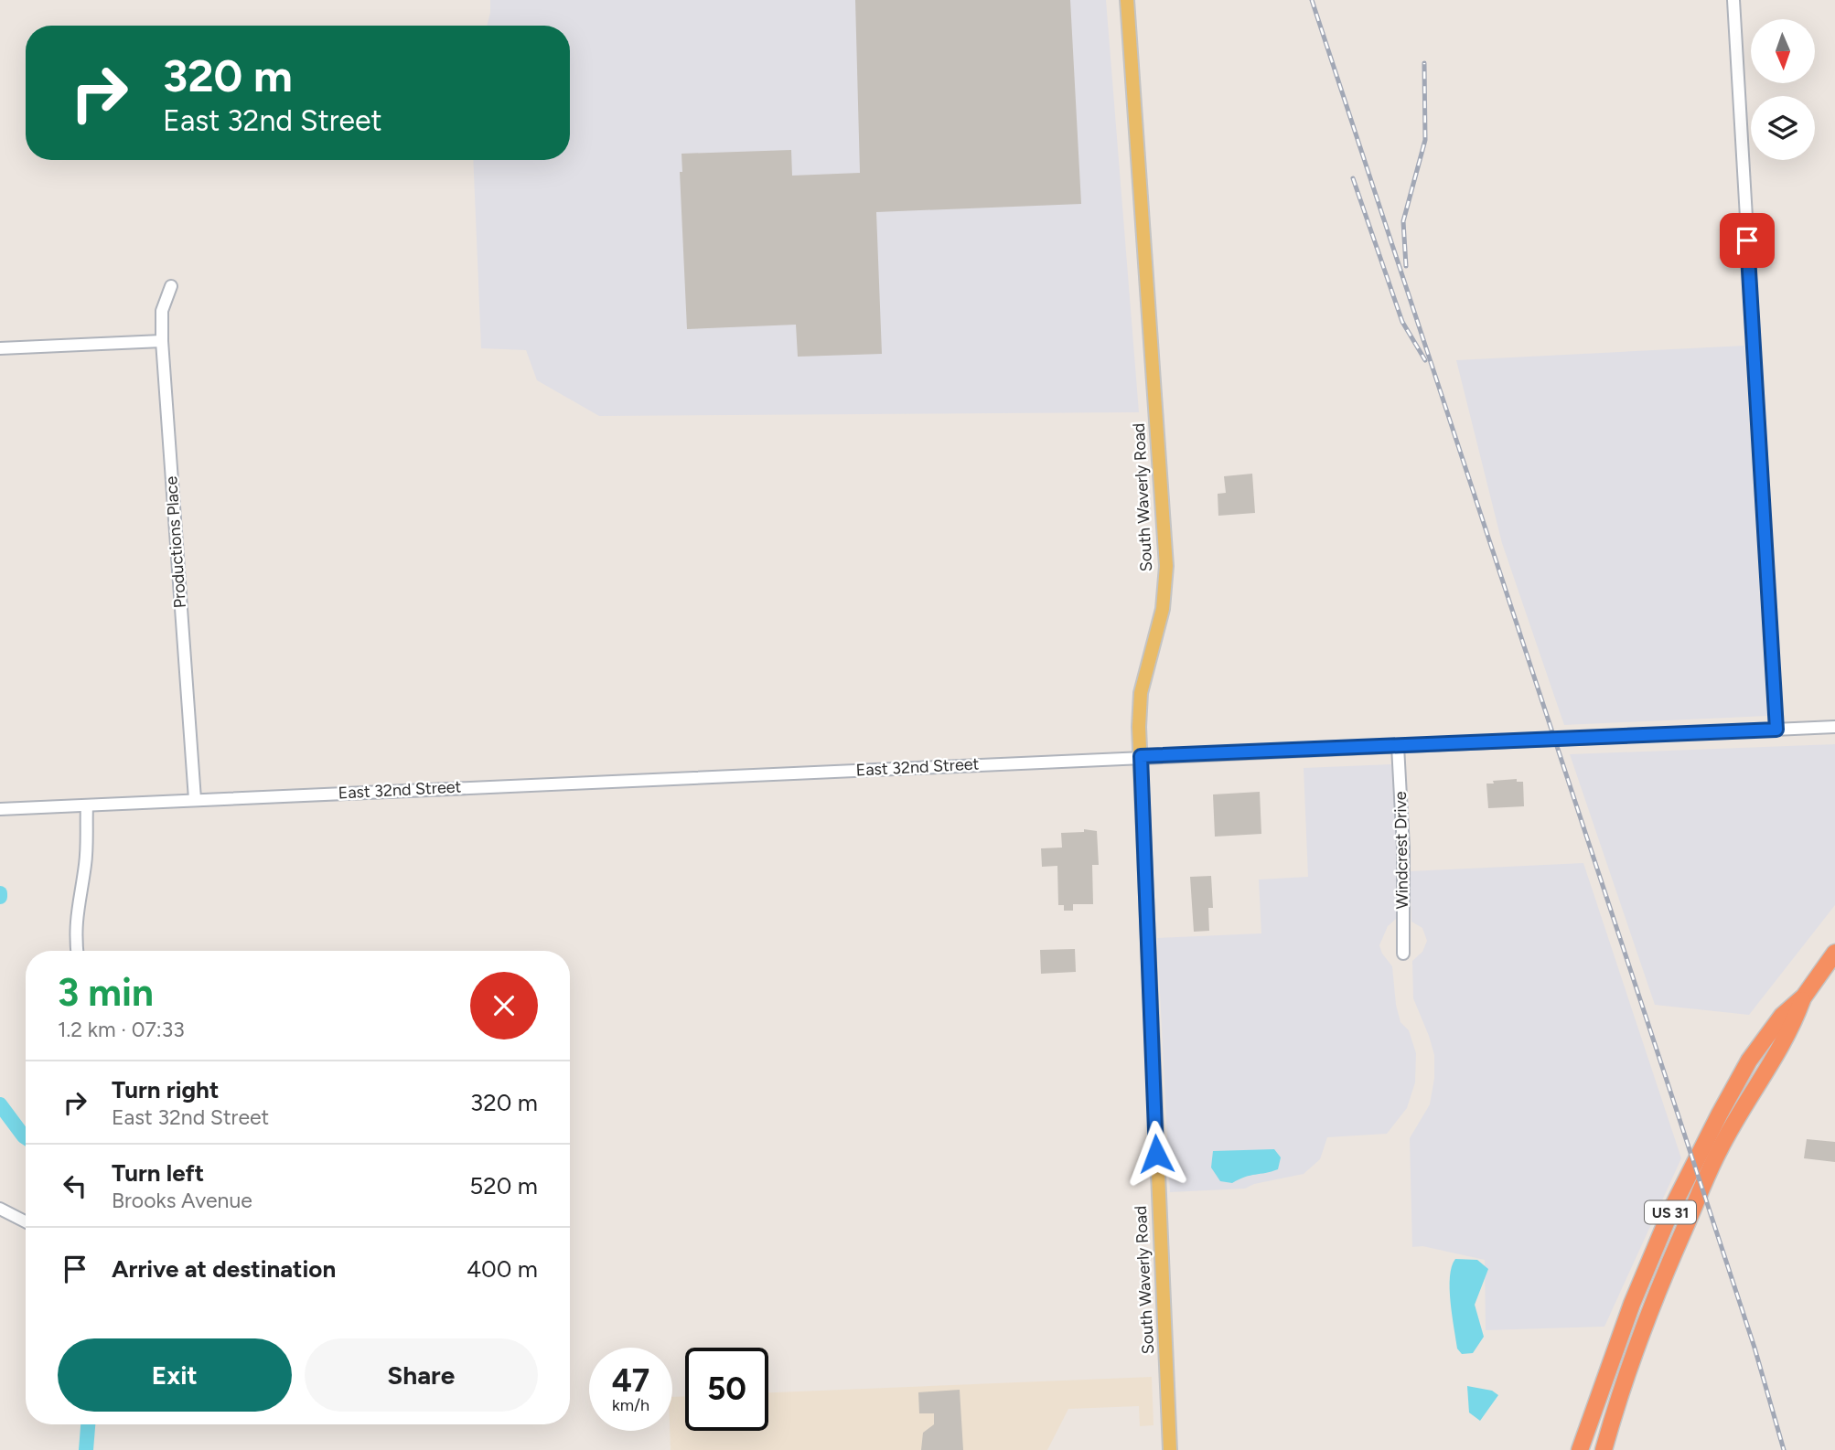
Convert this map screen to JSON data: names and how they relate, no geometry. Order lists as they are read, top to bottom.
{
  "streets": {
    "highway": ["US 31"],
    "main road": ["South Waverly Road"],
    "street": ["Productions Place", "East 32nd Street", "Windcrest Drive"]
  },
  "crossings": [
    ["South Waverly Road", "East 32nd Street"],
    ["Productions Place", "East 32nd Street"],
    ["East 32nd Street", "Windcrest Drive"]
  ],
  "north": "bottom",
  "page": {
    "turn": ["320 m", "East 32nd Street"],
    "heading": ["3 min", "1.2 km · 07:33"],
    "list": [
      {
        "name": "Turn right",
        "note": "East 32nd Street",
        "value": "320 m"
      },
      {
        "name": "Turn left",
        "note": "Brooks Avenue",
        "value": "520 m"
      },
      {
        "name": "Arrive at destination",
        "value": "400 m"
      }
    ],
    "buttons": ["Exit", "Share"],
    "speed": "47 km/h",
    "limit": "50"
  }
}
